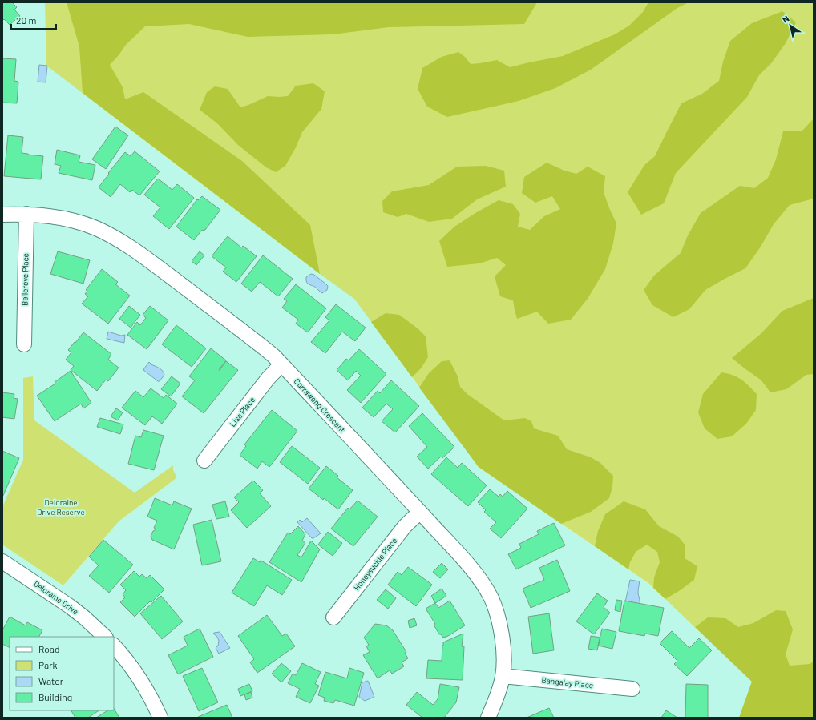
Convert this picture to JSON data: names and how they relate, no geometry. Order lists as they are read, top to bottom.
{
  "streets": {
    "street": [
      "Bellereve Place",
      "Currawong Crescent",
      "Lisa Place",
      "Honeysuckle Place",
      "Deloraine Drive",
      "Bangalay Place"
    ]
  },
  "crossings": [
    ["Bellereve Place", "Currawong Crescent"],
    ["Currawong Crescent", "Lisa Place"],
    ["Currawong Crescent", "Honeysuckle Place"],
    ["Currawong Crescent", "Bangalay Place"]
  ],
  "parks": ["Deloraine Drive Reserve"],
  "legend": [
    "Road",
    "Park",
    "Water",
    "Building"
  ],
  "scale_bar": "20 m",
  "north": "top left"
}
